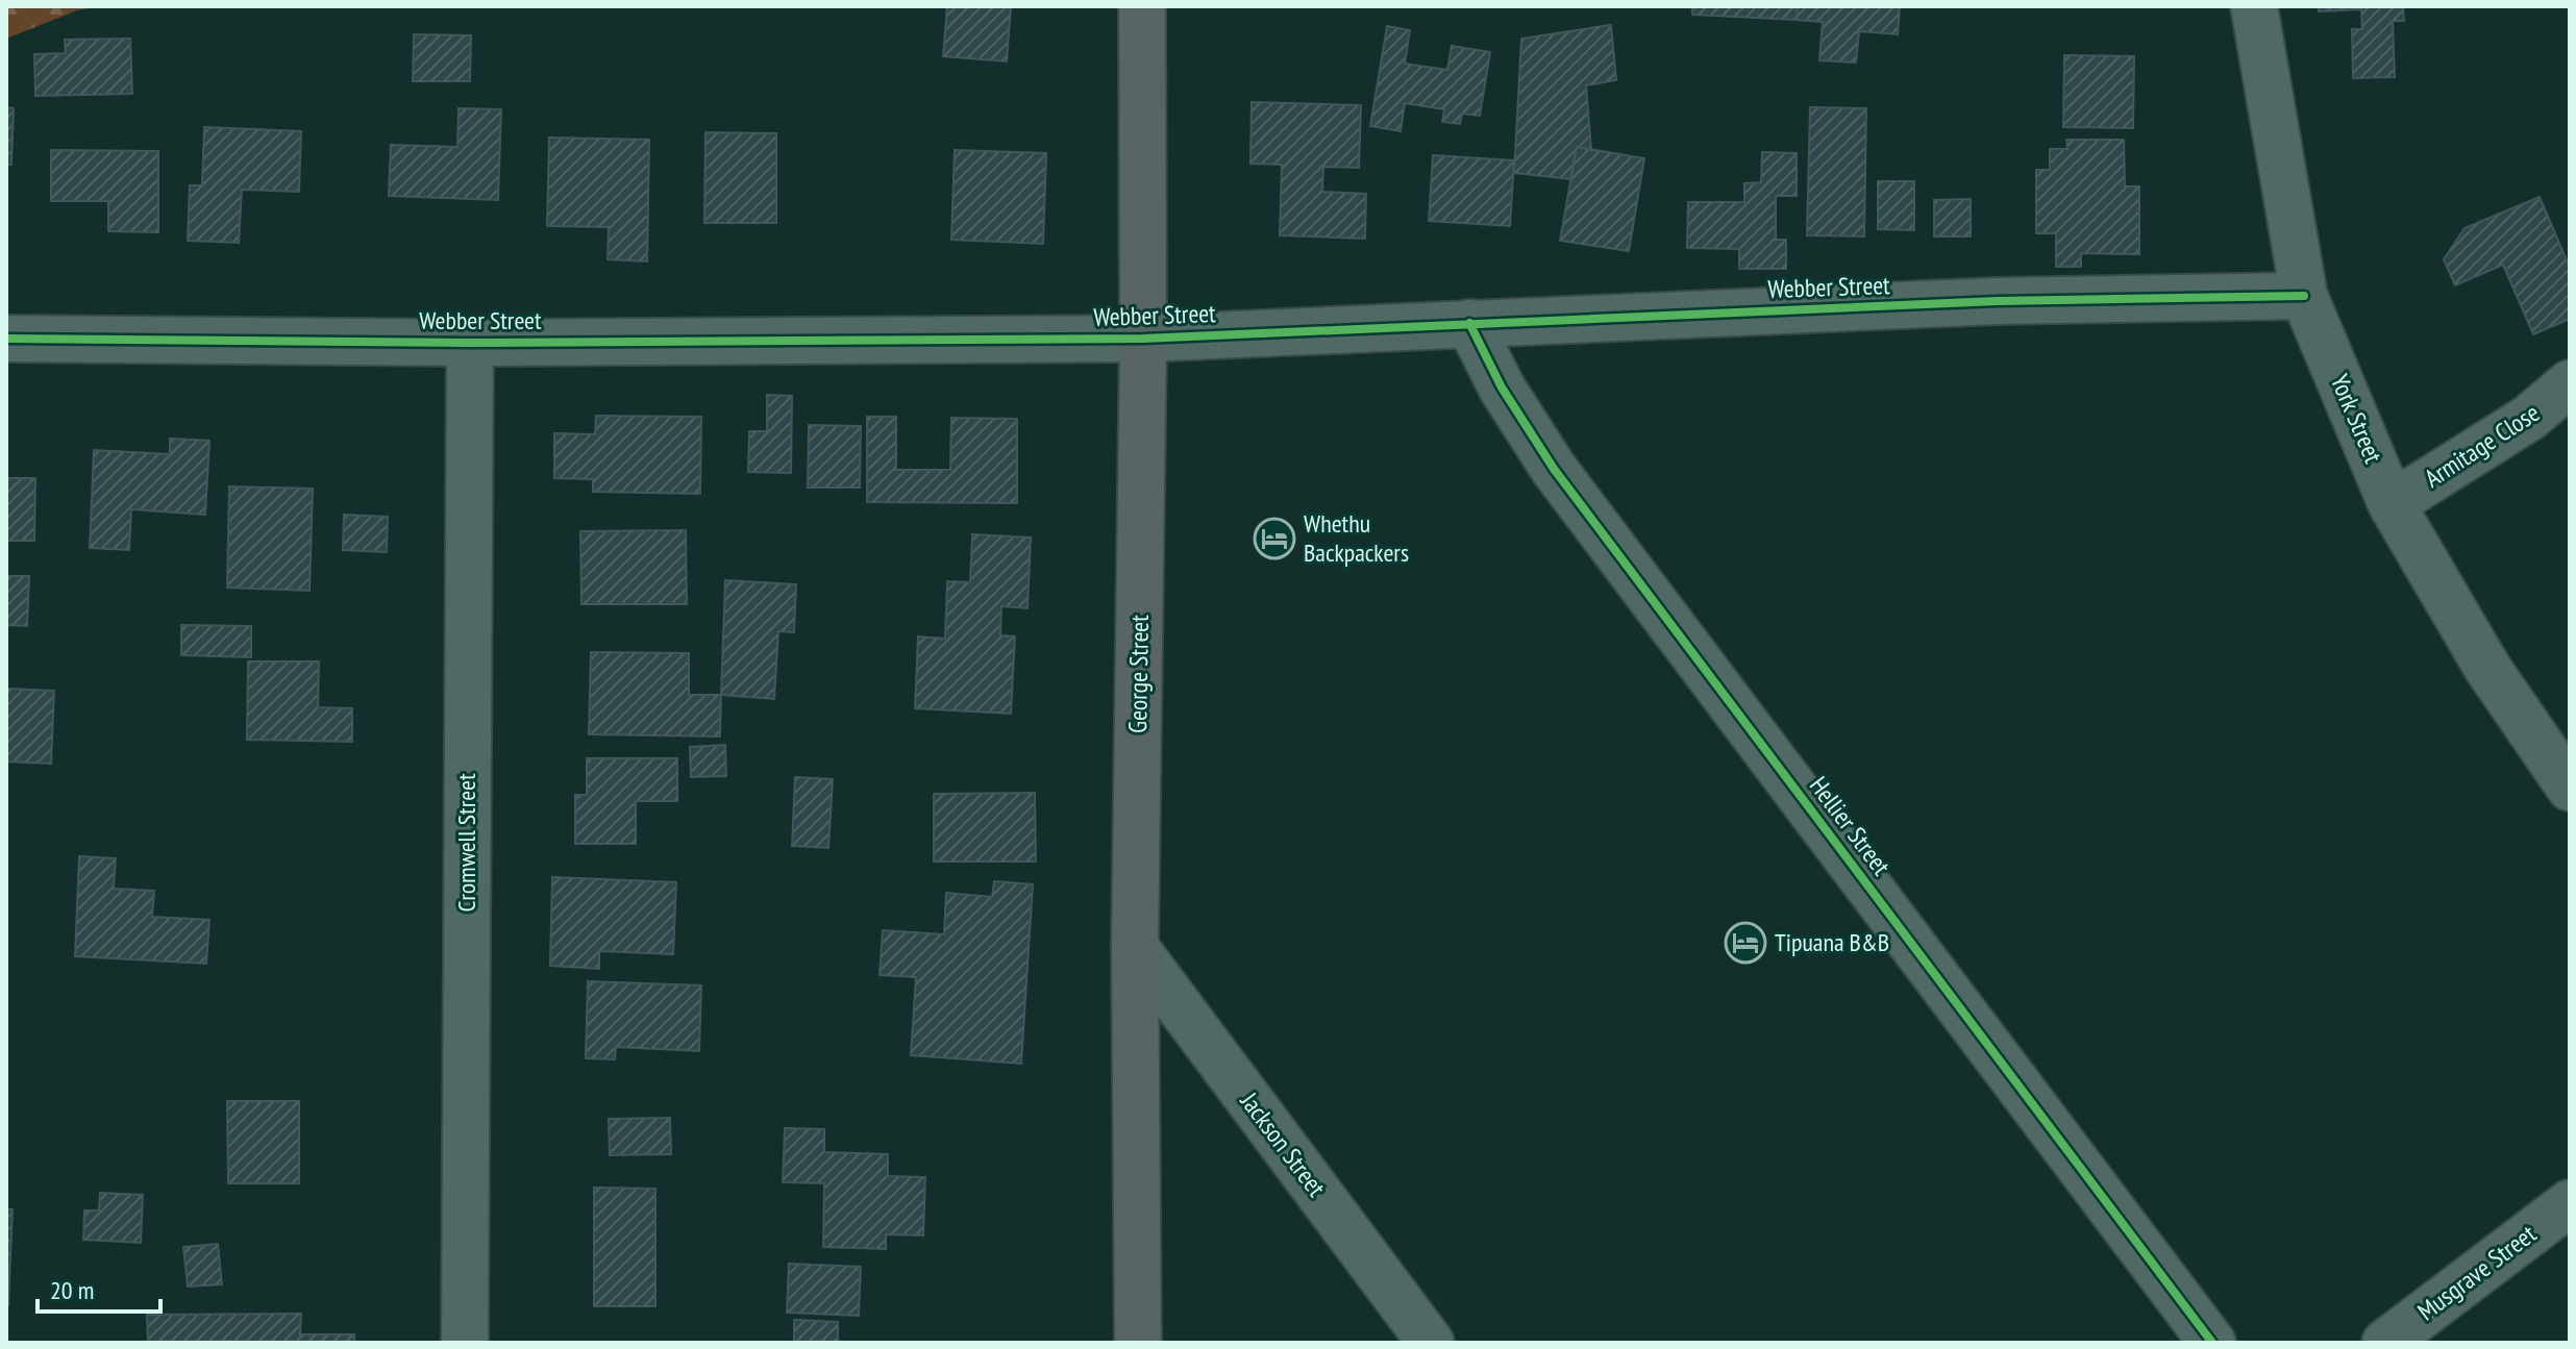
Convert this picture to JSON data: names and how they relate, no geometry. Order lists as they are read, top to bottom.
{
  "streets": {
    "main road": ["George Street"],
    "street": [
      "Webber Street",
      "York Street",
      "Armitage Close",
      "Hellier Street",
      "Cromwell Street",
      "Jackson Street",
      "Musgrave Street"
    ]
  },
  "crossings": [
    ["Webber Street", "York Street"],
    ["Webber Street", "George Street"],
    ["Webber Street", "Hellier Street"],
    ["Webber Street", "Cromwell Street"],
    ["York Street", "Armitage Close"],
    ["George Street", "Jackson Street"]
  ],
  "places": {
    "hotel": ["Whethu Backpackers", "Tipuana B&B"]
  },
  "scale_bar": "20 m"
}
